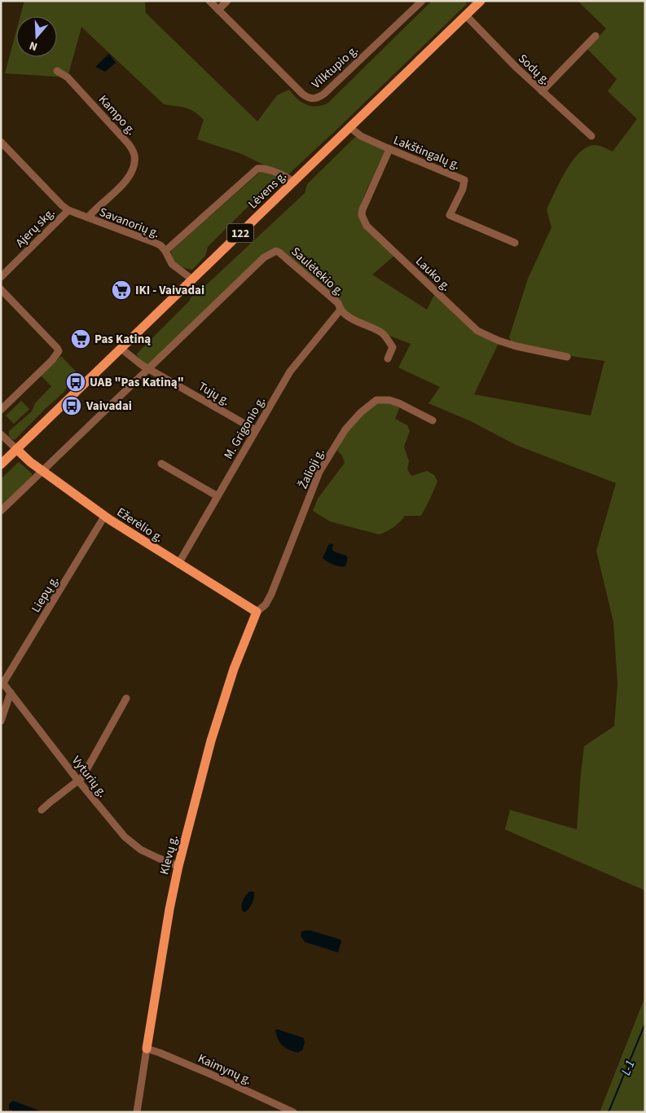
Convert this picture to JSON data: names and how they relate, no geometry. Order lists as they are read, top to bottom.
{
  "streets": {
    "main road": [
      "Lėvens g.",
      "122",
      "Ežerėlio g.",
      "Klevų g."
    ],
    "street": [
      "Vilktupio g.",
      "Sodų g.",
      "Kampo g.",
      "Lakštingalų g.",
      "Savanorių g.",
      "Ajerų skg.",
      "Saulėtekio g.",
      "Lauko g.",
      "Tujų g.",
      "M. Grigonio g.",
      "Žalioji g.",
      "Liepų g.",
      "Vyturių g.",
      "Kaimynų g."
    ]
  },
  "crossings": [
    ["Sodų g.", "Lėvens g."],
    ["Kampo g.", "Savanorių g."],
    ["Lakštingalų g.", "Lėvens g."],
    ["Lakštingalų g.", "Lauko g."],
    ["Lėvens g.", "Savanorių g."],
    ["Lėvens g.", "Tujų g."],
    ["Lėvens g.", "Ežerėlio g."],
    ["Savanorių g.", "Ajerų skg."],
    ["Saulėtekio g.", "Tujų g."],
    ["Saulėtekio g.", "M. Grigonio g."],
    ["Saulėtekio g.", "Ežerėlio g."],
    ["Tujų g.", "M. Grigonio g."],
    ["M. Grigonio g.", "Ežerėlio g."],
    ["Žalioji g.", "Ežerėlio g."],
    ["Žalioji g.", "Klevų g."],
    ["Ežerėlio g.", "Liepų g."],
    ["Ežerėlio g.", "Klevų g."],
    ["Liepų g.", "Vyturių g."],
    ["Vyturių g.", "Klevų g."],
    ["Klevų g.", "Kaimynų g."]
  ],
  "water": ["L-1"],
  "places": {
    "supermarket": ["IKI - Vaivadai", "Pas Katiną"],
    "bus stop": ["UAB \"Pas Katiną\"", "Vaivadai"]
  },
  "north": "bottom"
}
